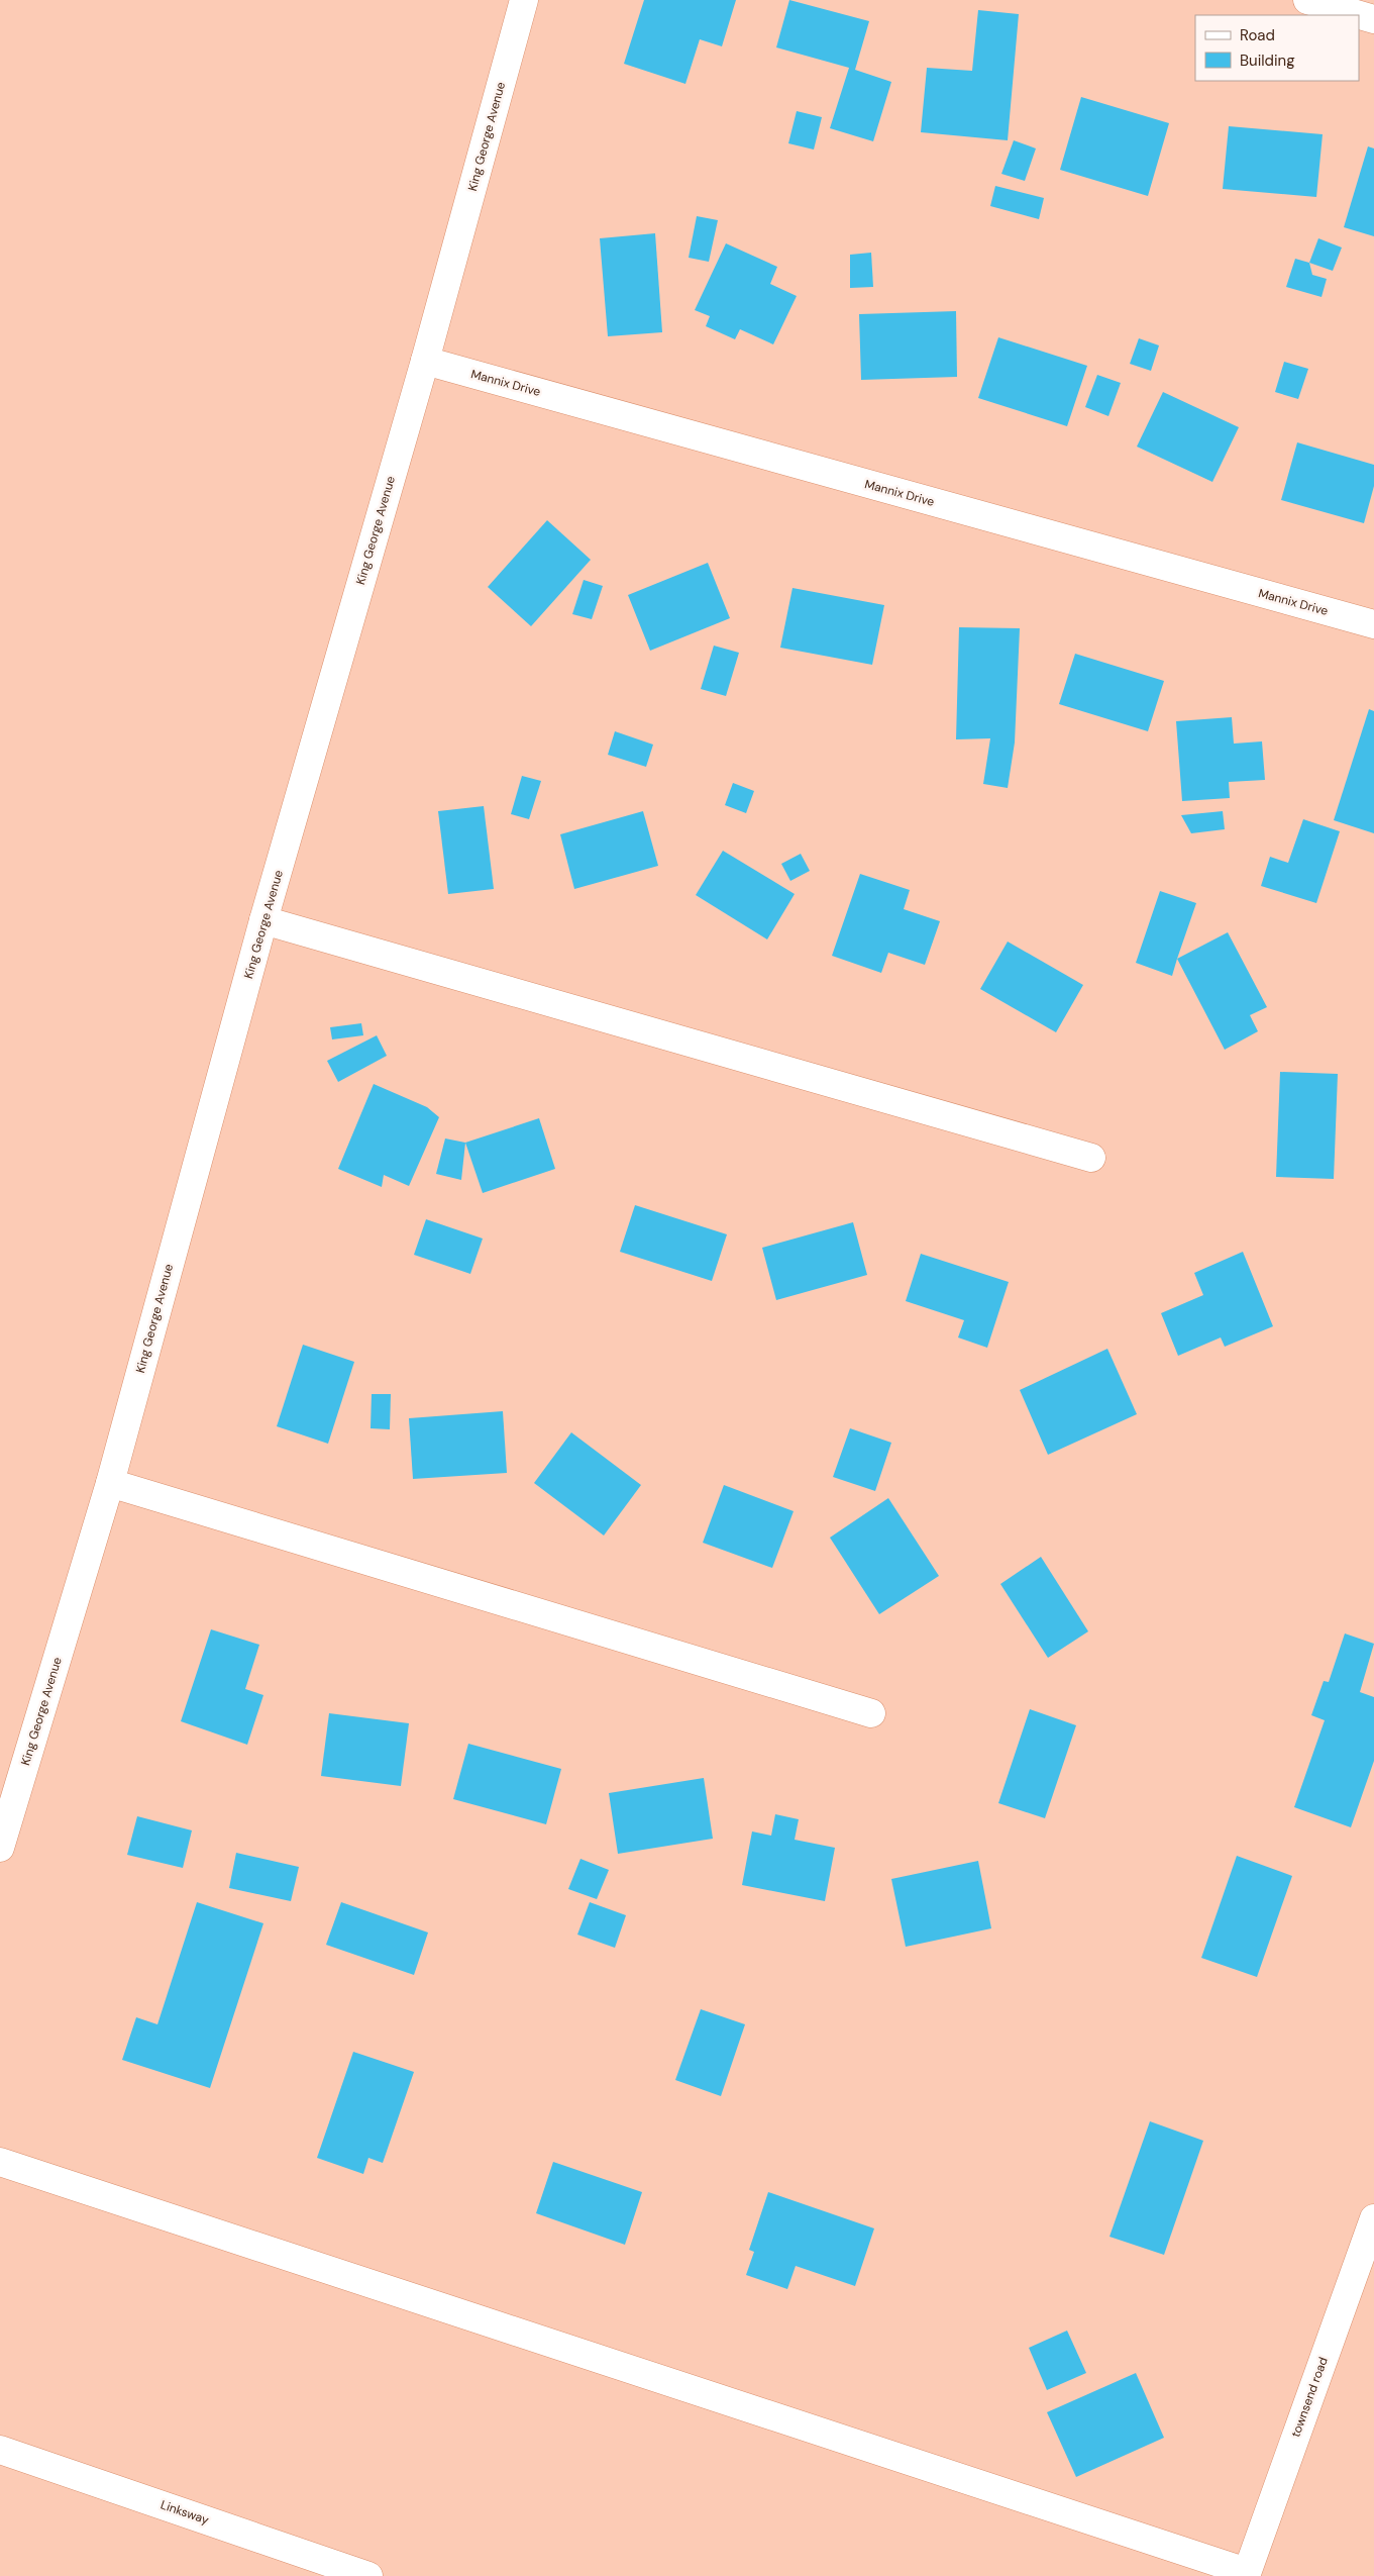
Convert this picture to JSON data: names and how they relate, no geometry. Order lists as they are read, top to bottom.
{
  "streets": {
    "street": [
      "King George Avenue",
      "Mannix Drive",
      "townsend road",
      "Linksway"
    ]
  },
  "crossings": [
    ["King George Avenue", "Mannix Drive"]
  ],
  "legend": ["Road", "Building"]
}
